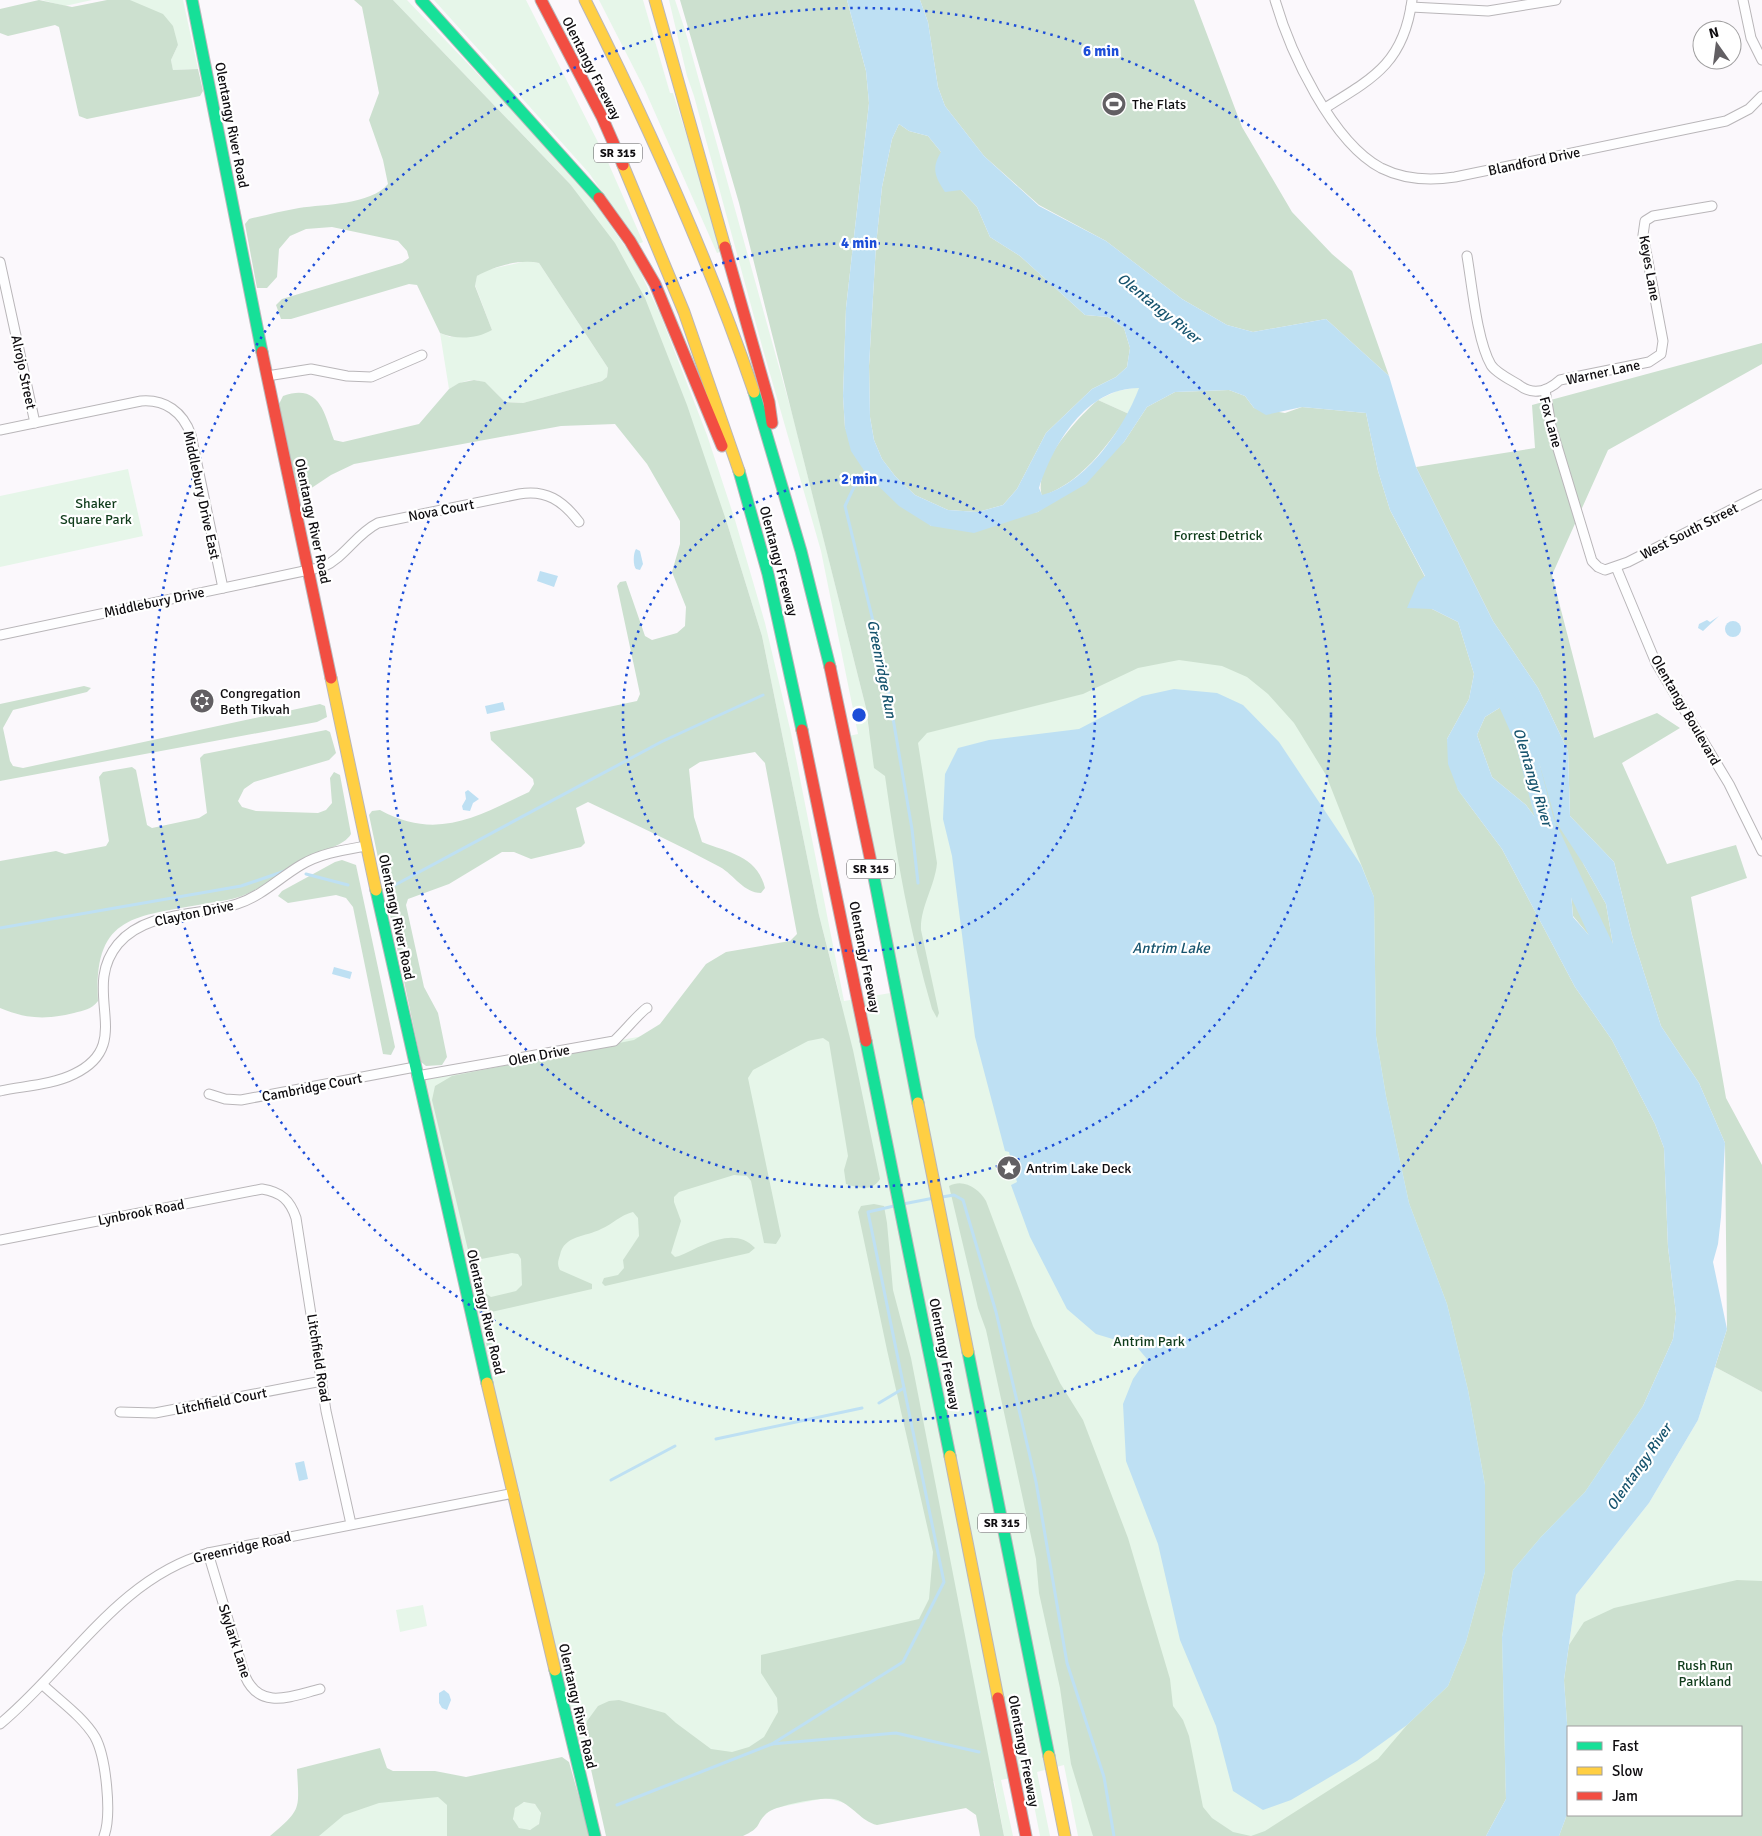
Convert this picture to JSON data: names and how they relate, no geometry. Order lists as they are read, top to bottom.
{
  "streets": {
    "main road": ["Olentangy Freeway", "Olentangy River Road", "SR 315"],
    "street": [
      "Blandford Drive",
      "Keyes Lane",
      "Alrojo Street",
      "Warner Lane",
      "Fox Lane",
      "Middlebury Drive East",
      "Nova Court",
      "West South Street",
      "Middlebury Drive",
      "Olentangy Boulevard",
      "Clayton Drive",
      "Olen Drive",
      "Cambridge Court",
      "Lynbrook Road",
      "Litchfield Road",
      "Litchfield Court",
      "Greenridge Road",
      "Skylark Lane"
    ]
  },
  "crossings": [
    ["Olentangy River Road", "Nova Court"],
    ["Olentangy River Road", "Middlebury Drive"],
    ["Olentangy River Road", "Clayton Drive"],
    ["Olentangy River Road", "Olen Drive"],
    ["Olentangy River Road", "Cambridge Court"],
    ["Olentangy River Road", "Greenridge Road"],
    ["Keyes Lane", "Warner Lane"],
    ["Alrojo Street", "Middlebury Drive East"],
    ["Warner Lane", "Fox Lane"],
    ["Fox Lane", "West South Street"],
    ["Fox Lane", "Olentangy Boulevard"],
    ["Middlebury Drive East", "Middlebury Drive"],
    ["Nova Court", "Middlebury Drive"],
    ["West South Street", "Olentangy Boulevard"],
    ["Olen Drive", "Cambridge Court"],
    ["Lynbrook Road", "Litchfield Road"],
    ["Litchfield Road", "Litchfield Court"],
    ["Litchfield Road", "Greenridge Road"],
    ["Greenridge Road", "Skylark Lane"]
  ],
  "water": ["Olentangy River", "Greenridge Run", "Antrim Lake"],
  "parks": [
    "Shaker Square Park",
    "Forrest Detrick",
    "Antrim Park",
    "Rush Run Parkland"
  ],
  "places": {
    "sports": ["The Flats"],
    "synagogue": ["Congregation Beth Tikvah"],
    "place": ["Antrim Lake Deck"]
  },
  "legend": ["Fast", "Slow", "Jam"],
  "north": "top",
  "rings": ["6 min", "4 min", "2 min"]
}
